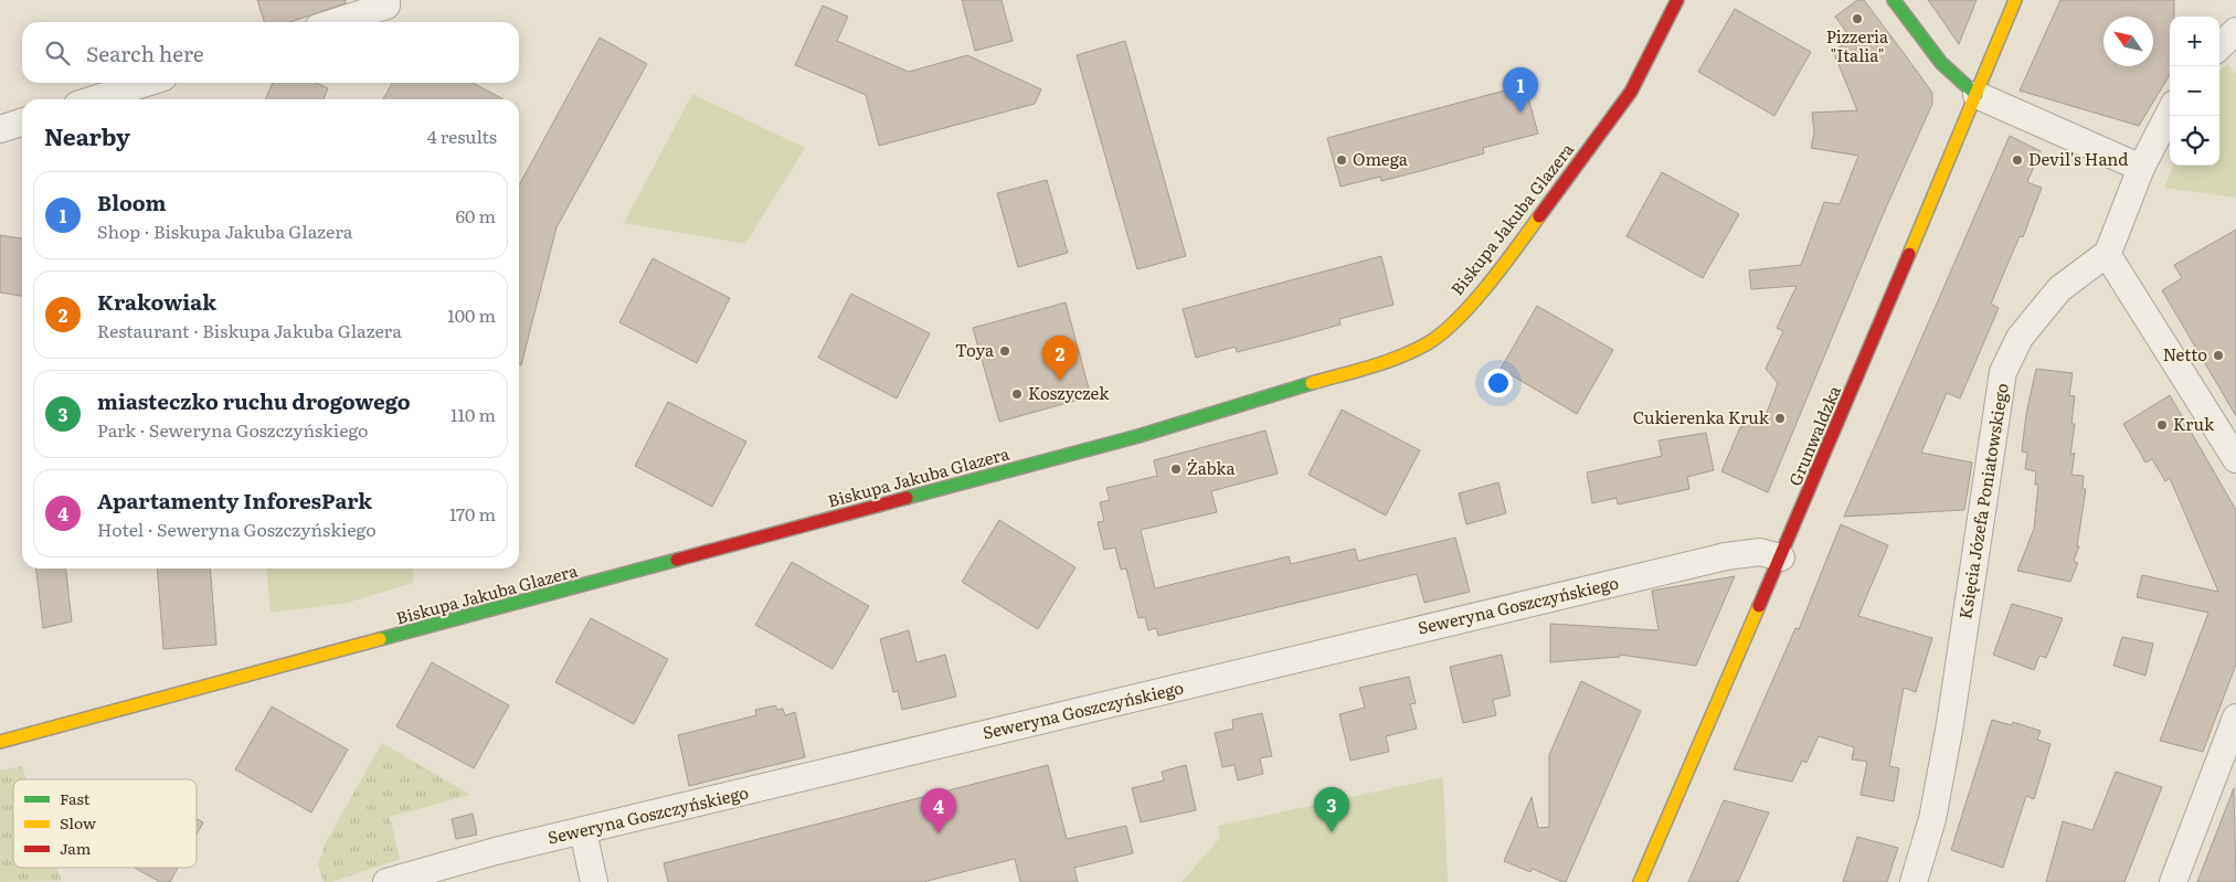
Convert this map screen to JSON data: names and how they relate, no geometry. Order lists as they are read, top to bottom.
{
  "streets": {
    "street": [
      "Biskupa Jakuba Glazera",
      "Grunwaldzka",
      "Księcia Józefa Poniatowskiego",
      "Seweryna Goszczyńskiego"
    ]
  },
  "crossings": [
    ["Grunwaldzka", "Seweryna Goszczyńskiego"]
  ],
  "places": [
    "Pizzeria \"Italia\"",
    "Omega",
    "Devil's Hand",
    "Toya",
    "Netto",
    "Koszyczek",
    "Cukierenka Kruk",
    "Kruk",
    "Żabka"
  ],
  "legend": ["Fast", "Slow", "Jam"],
  "north": "top left",
  "page": {
    "map_buttons": ["+", "−"],
    "search": "Search here",
    "pins": [
      "1",
      "2",
      "3",
      "4"
    ],
    "heading": ["Nearby", "4 results"],
    "list": [
      {
        "mark": "1",
        "name": "Bloom",
        "note": "Shop · Biskupa Jakuba Glazera",
        "value": "60 m"
      },
      {
        "mark": "2",
        "name": "Krakowiak",
        "note": "Restaurant · Biskupa Jakuba Glazera",
        "value": "100 m"
      },
      {
        "mark": "3",
        "name": "miasteczko ruchu drogowego",
        "note": "Park · Seweryna Goszczyńskiego",
        "value": "110 m"
      },
      {
        "mark": "4",
        "name": "Apartamenty InforesPark",
        "note": "Hotel · Seweryna Goszczyńskiego",
        "value": "170 m"
      }
    ]
  }
}
